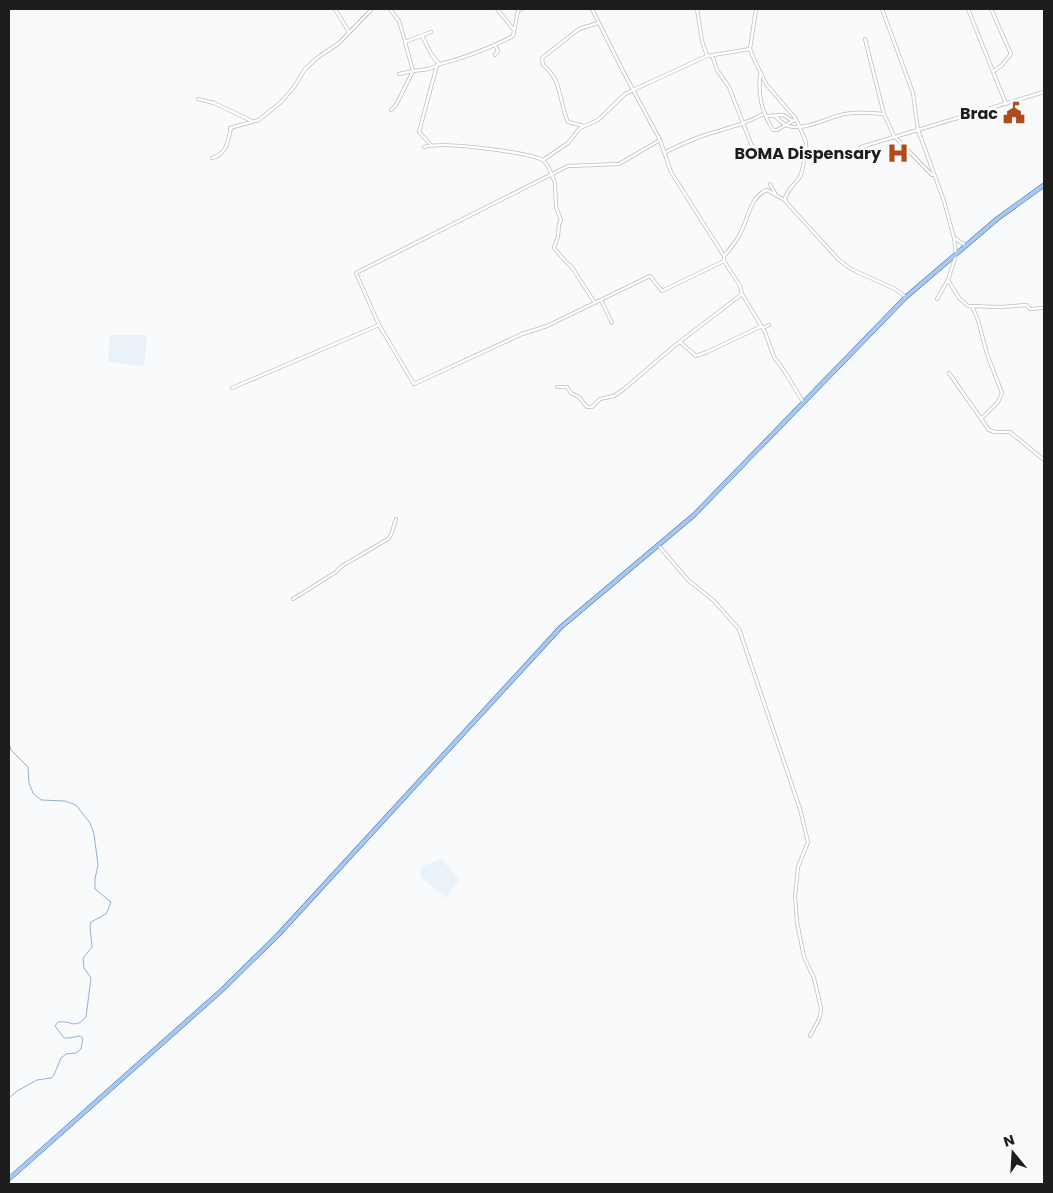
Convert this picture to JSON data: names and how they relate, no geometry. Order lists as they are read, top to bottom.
{
  "places": {
    "public building": ["Brac"],
    "hospital": ["BOMA Dispensary"]
  },
  "north": "top"
}
